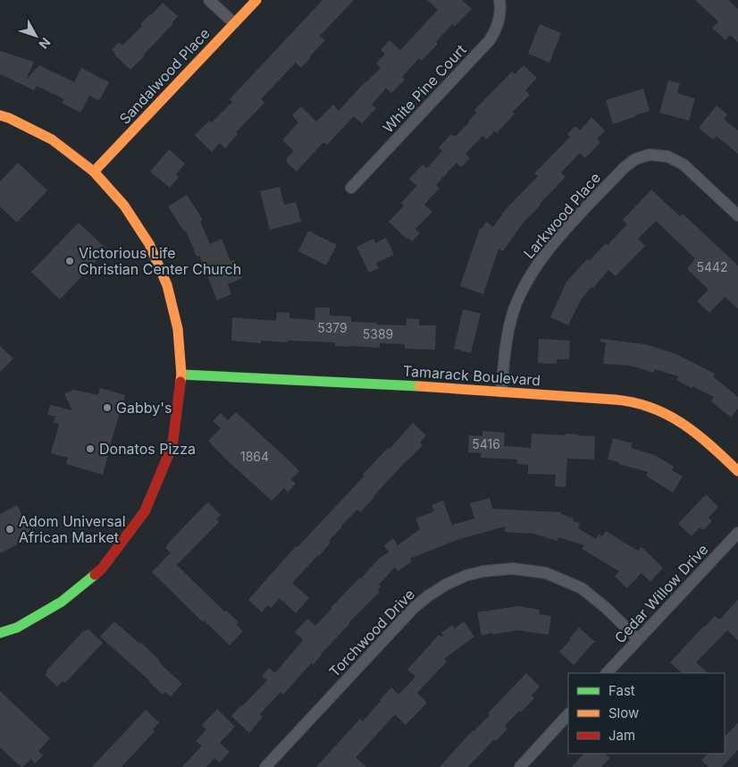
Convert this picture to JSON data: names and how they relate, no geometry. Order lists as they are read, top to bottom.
{
  "streets": {
    "street": [
      "Sandalwood Place",
      "White Pine Court",
      "Larkwood Place",
      "Tamarack Boulevard",
      "Cedar Willow Drive",
      "Torchwood Drive"
    ]
  },
  "crossings": [
    ["Larkwood Place", "Tamarack Boulevard"],
    ["Cedar Willow Drive", "Torchwood Drive"]
  ],
  "places": [
    "Victorious Life Christian Center Church",
    "Gabby's",
    "Donatos Pizza",
    "Adom Universal African Market"
  ],
  "house_numbers": [
    "5442",
    "5379",
    "5389",
    "5416",
    "1864"
  ],
  "legend": ["Fast", "Slow", "Jam"],
  "north": "bottom right"
}
